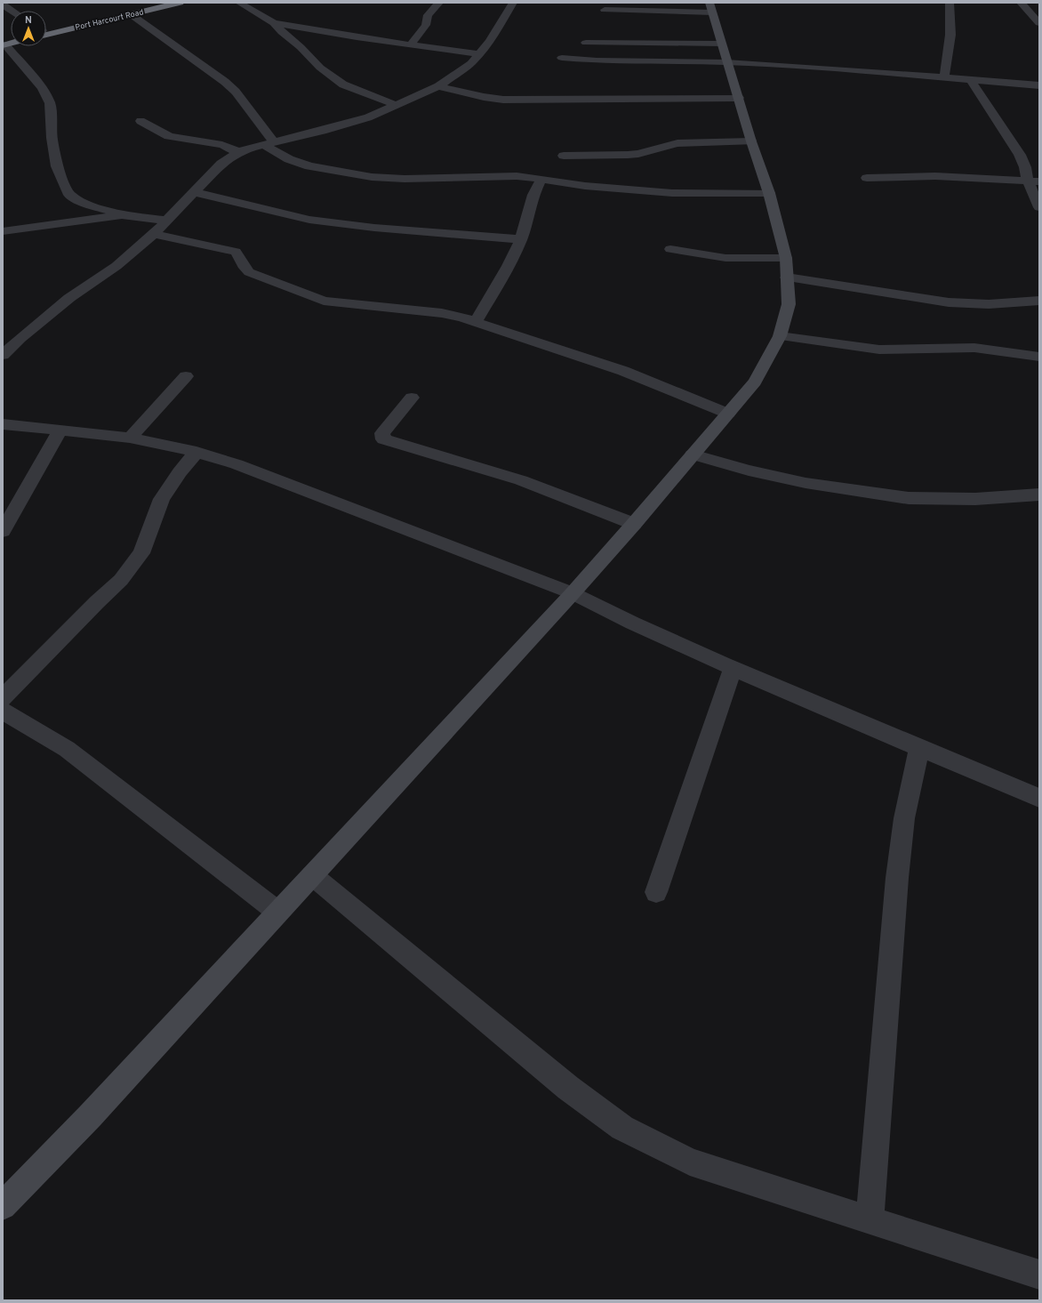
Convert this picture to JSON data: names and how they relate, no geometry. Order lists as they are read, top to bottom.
{
  "streets": {
    "highway": ["Port Harcourt Road"]
  },
  "north": "top"
}
